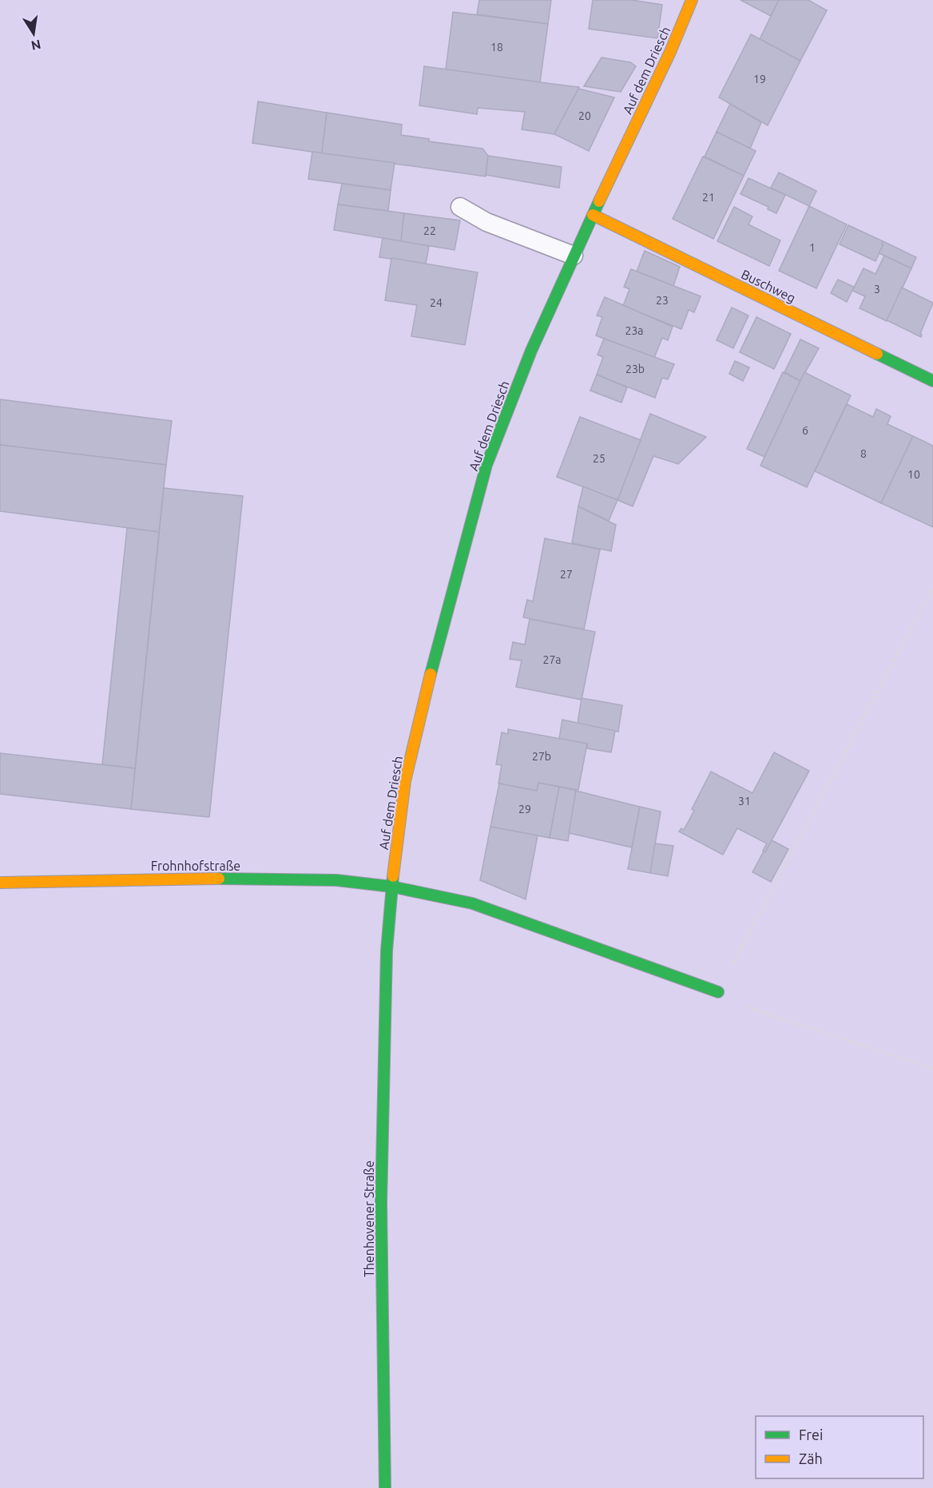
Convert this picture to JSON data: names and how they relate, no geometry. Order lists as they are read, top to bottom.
{
  "streets": {
    "street": [
      "Auf dem Driesch",
      "Buschweg",
      "Frohnhofstraße",
      "Thenhovener Straße"
    ]
  },
  "crossings": [
    ["Auf dem Driesch", "Buschweg"],
    ["Auf dem Driesch", "Frohnhofstraße"],
    ["Auf dem Driesch", "Thenhovener Straße"]
  ],
  "house_numbers": [
    "18",
    "19",
    "20",
    "21",
    "22",
    "1",
    "3",
    "23",
    "24",
    "23a",
    "23b",
    "6",
    "8",
    "25",
    "10",
    "27",
    "27a",
    "27b",
    "31",
    "29"
  ],
  "legend": ["Frei", "Zäh"],
  "north": "bottom"
}
